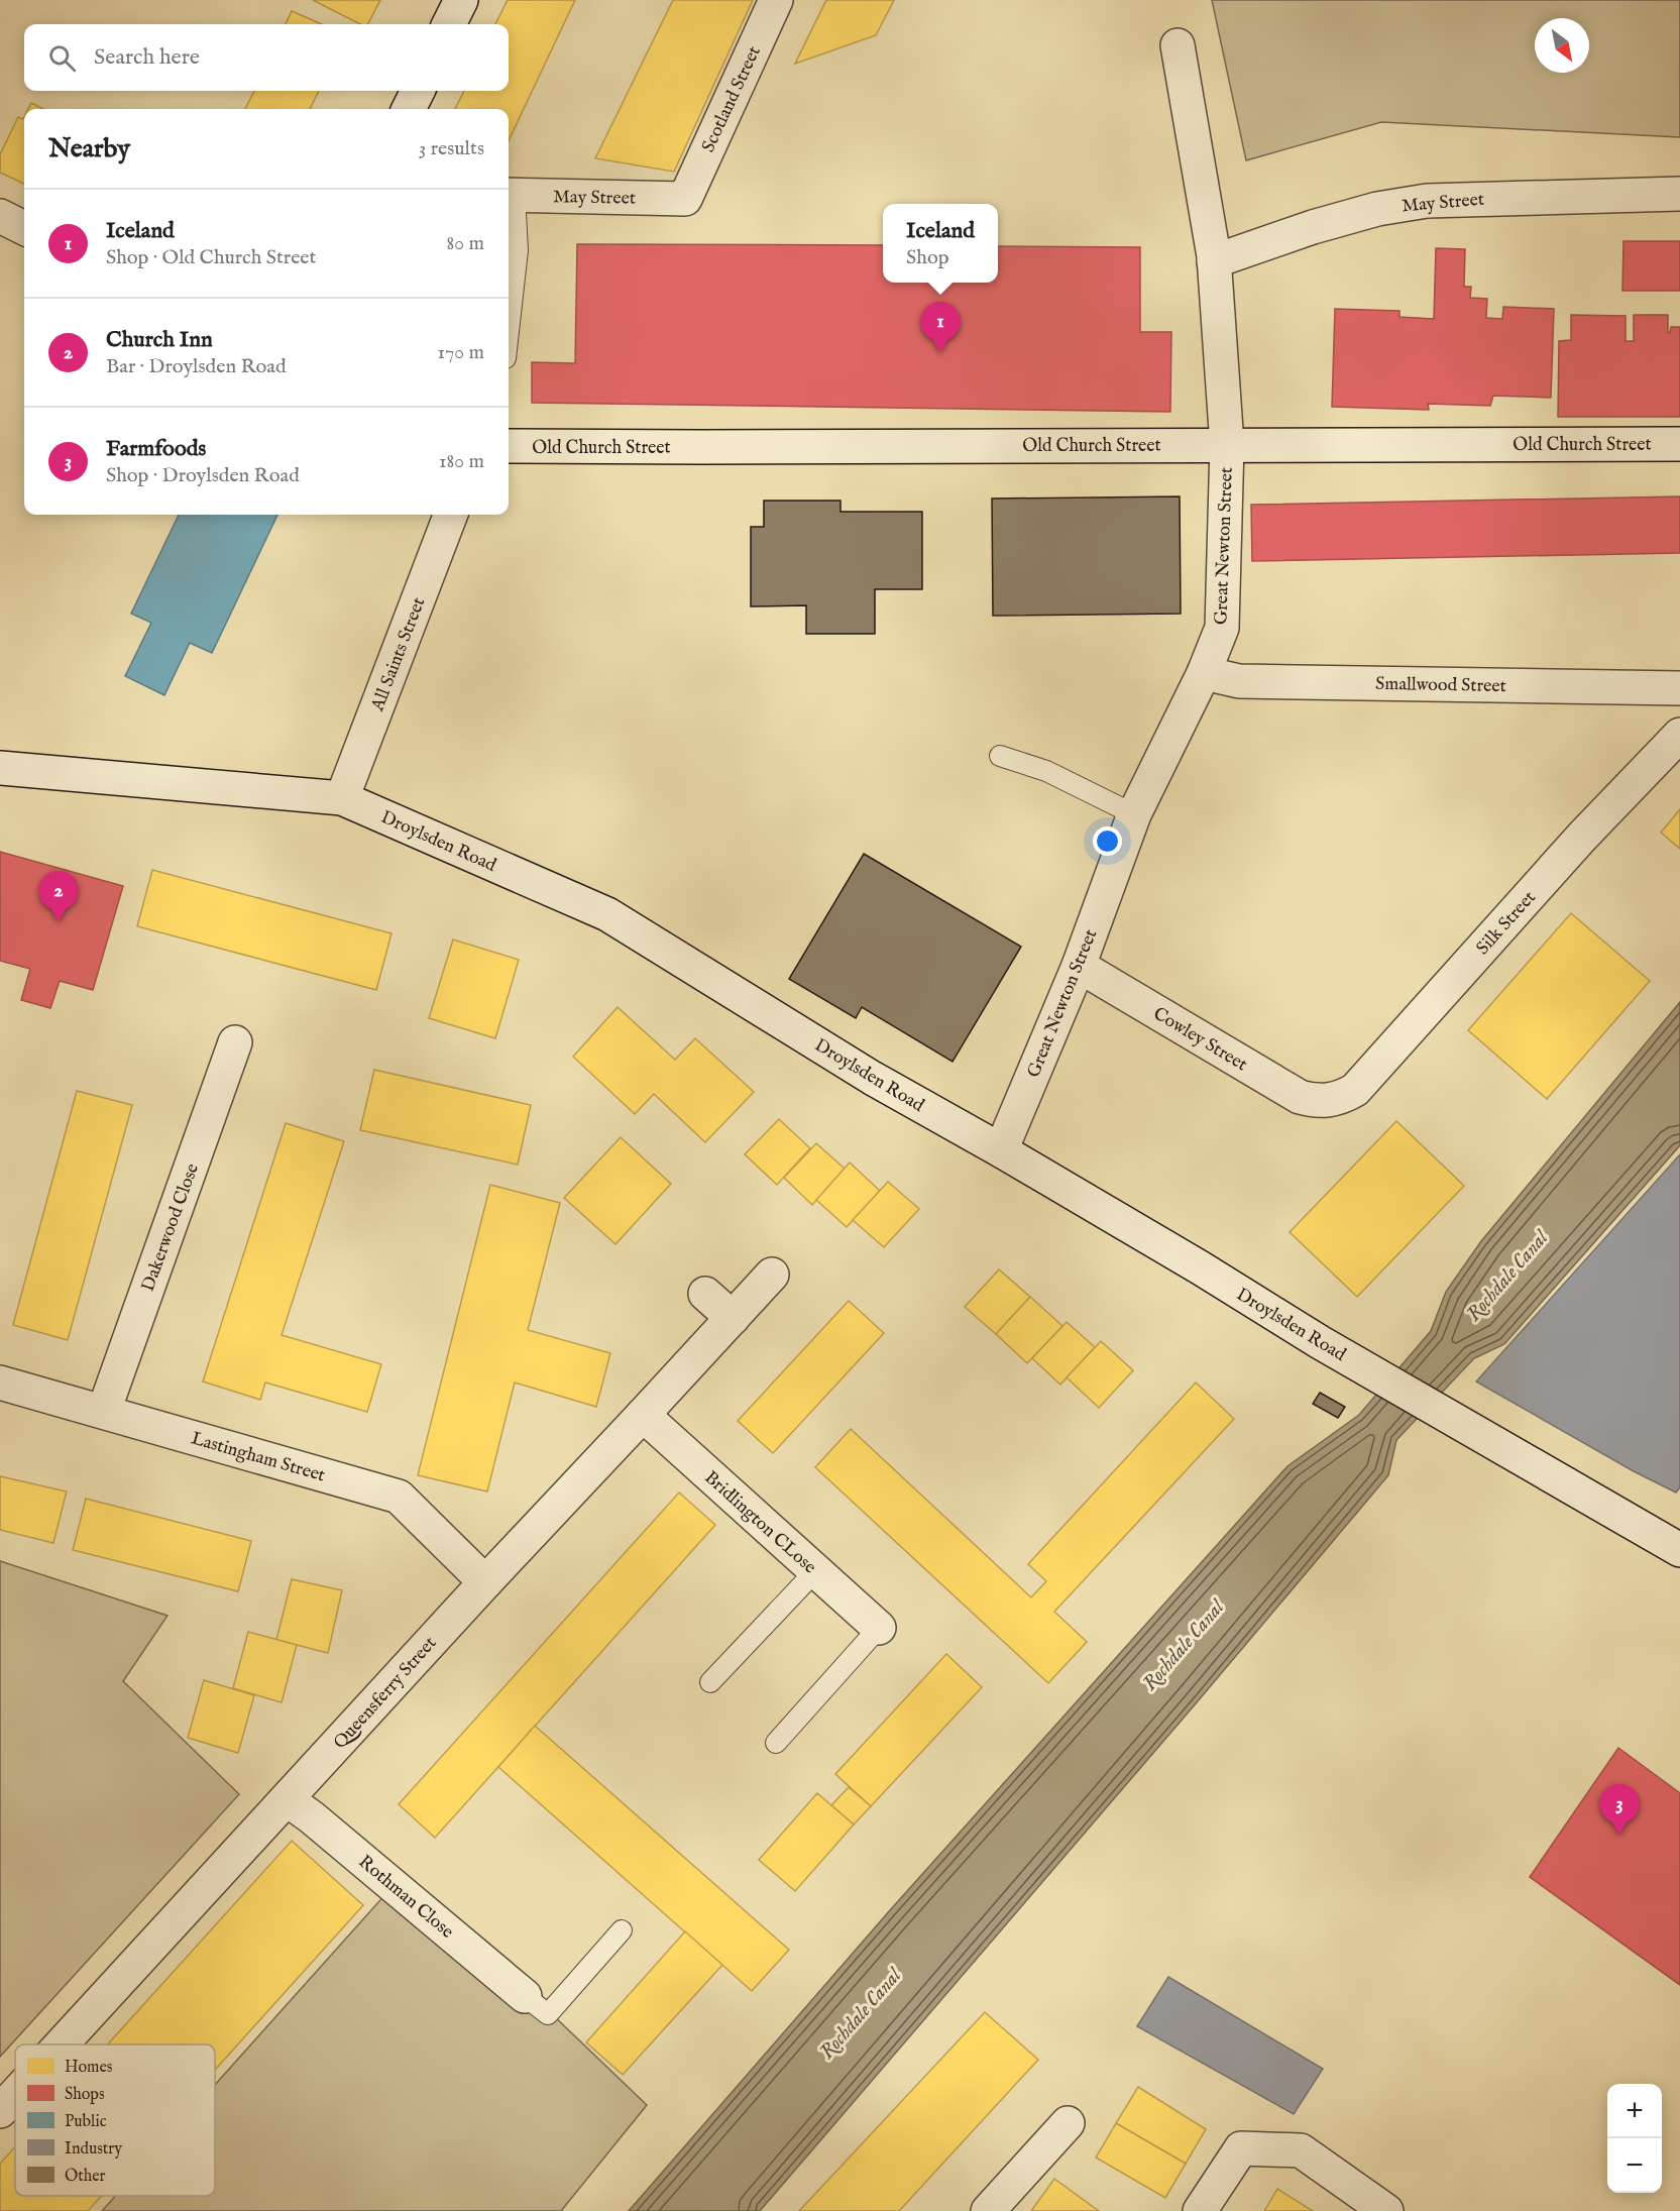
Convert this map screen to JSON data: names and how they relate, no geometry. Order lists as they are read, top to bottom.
{
  "streets": {
    "street": [
      "Scotland Street",
      "May Street",
      "Old Church Street",
      "Great Newton Street",
      "All Saints Street",
      "Smallwood Street",
      "Droylsden Road",
      "Silk Street",
      "Cowley Street",
      "Dakerwood Close",
      "Lastingham Street",
      "Bridlington CLose",
      "Queensferry Street",
      "Rothman Close"
    ]
  },
  "crossings": [
    ["Scotland Street", "May Street"],
    ["May Street", "Great Newton Street"],
    ["Old Church Street", "Great Newton Street"],
    ["Great Newton Street", "Smallwood Street"],
    ["Great Newton Street", "Droylsden Road"],
    ["Great Newton Street", "Cowley Street"],
    ["All Saints Street", "Droylsden Road"],
    ["Silk Street", "Cowley Street"],
    ["Dakerwood Close", "Lastingham Street"],
    ["Lastingham Street", "Queensferry Street"],
    ["Bridlington CLose", "Queensferry Street"],
    ["Queensferry Street", "Rothman Close"]
  ],
  "water": ["Rochdale Canal"],
  "legend": [
    "Homes",
    "Shops",
    "Public",
    "Industry",
    "Other"
  ],
  "north": "bottom right",
  "page": {
    "search": "Search here",
    "heading": ["Nearby", "3 results"],
    "list": [
      {
        "mark": "1",
        "name": "Iceland",
        "note": "Shop · Old Church Street",
        "value": "80 m"
      },
      {
        "mark": "2",
        "name": "Church Inn",
        "note": "Bar · Droylsden Road",
        "value": "170 m"
      },
      {
        "mark": "3",
        "name": "Farmfoods",
        "note": "Shop · Droylsden Road",
        "value": "180 m"
      }
    ],
    "popup": ["Iceland", "Shop"],
    "pins": ["1", "2", "3"],
    "map_buttons": ["+", "−"]
  }
}
